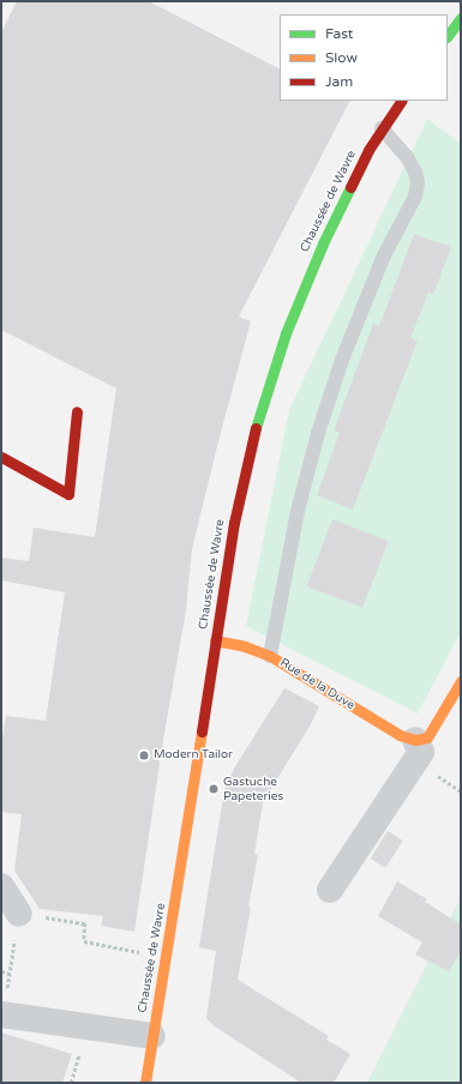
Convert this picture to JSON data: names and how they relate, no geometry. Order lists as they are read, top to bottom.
{
  "streets": {
    "main road": ["Chaussée de Wavre", "Rue de la Duve"]
  },
  "crossings": [
    ["Chaussée de Wavre", "Rue de la Duve"]
  ],
  "places": ["Modern Tailor", "Gastuche Papeteries"],
  "legend": ["Fast", "Slow", "Jam"]
}
